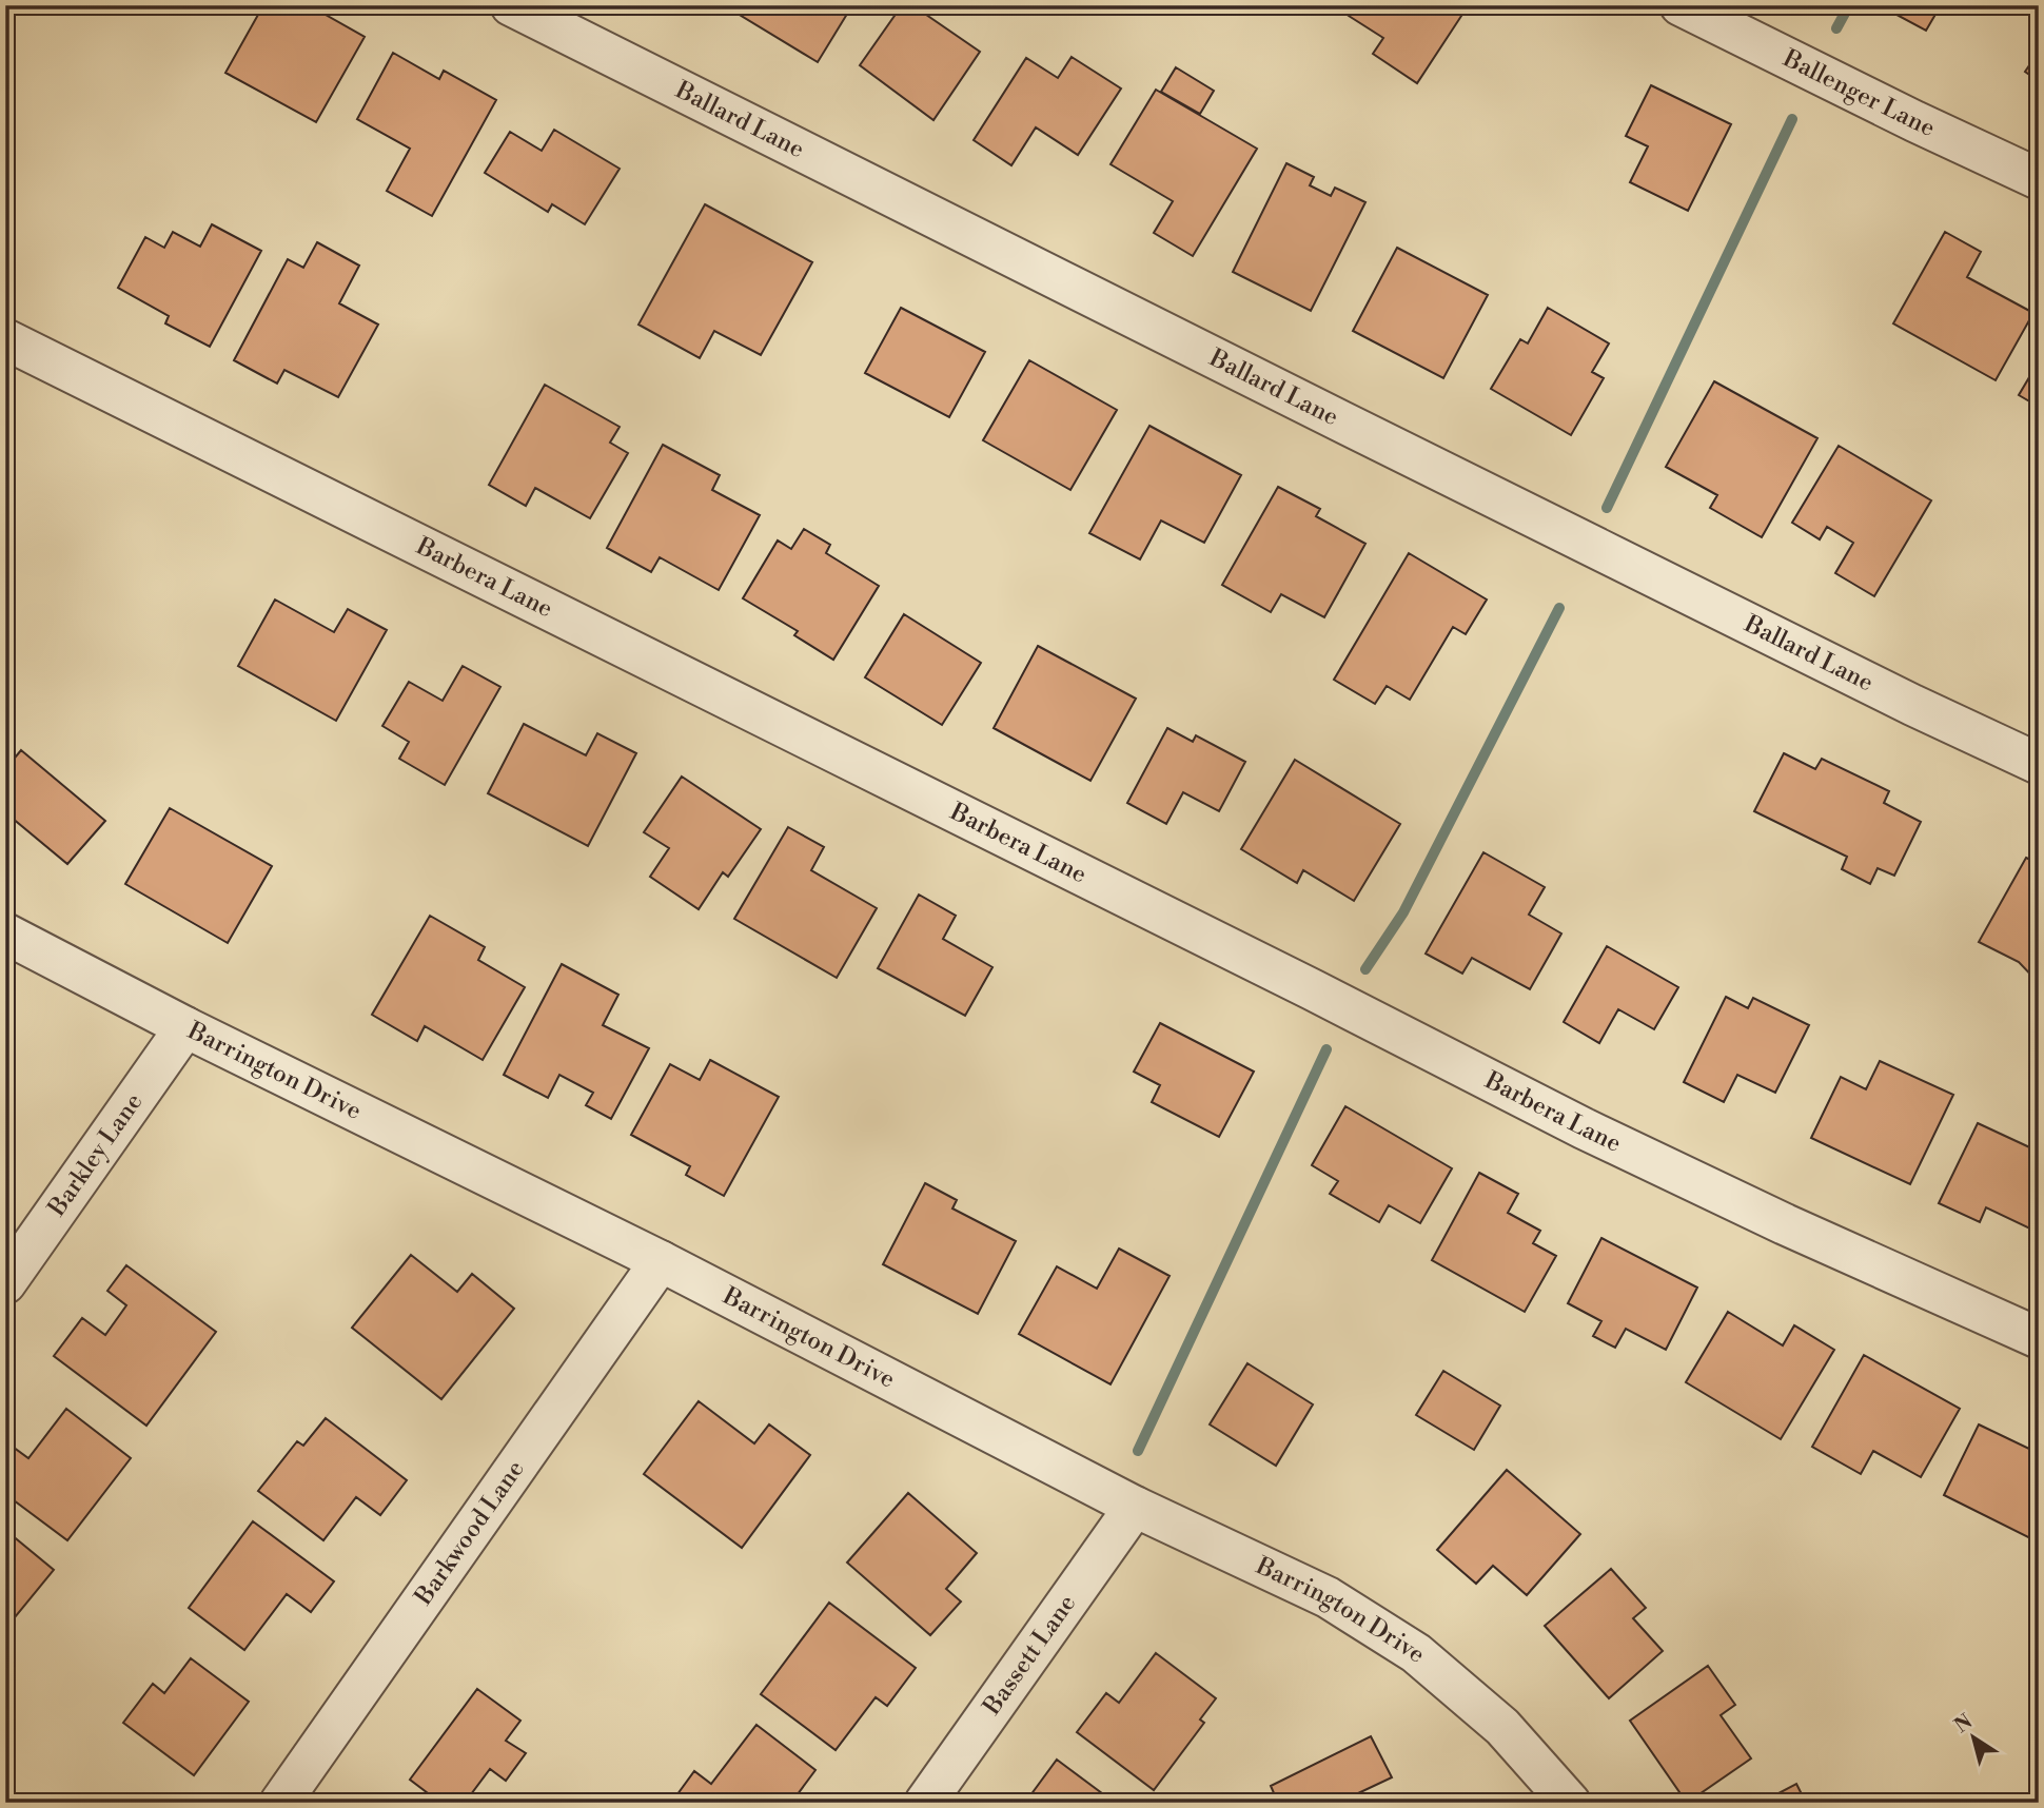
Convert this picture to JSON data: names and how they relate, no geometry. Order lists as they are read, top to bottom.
{
  "streets": {
    "street": [
      "Ballenger Lane",
      "Ballard Lane",
      "Barbera Lane",
      "Barrington Drive",
      "Barkley Lane",
      "Barkwood Lane",
      "Bassett Lane"
    ]
  },
  "crossings": [
    ["Barrington Drive", "Barkley Lane"],
    ["Barrington Drive", "Barkwood Lane"],
    ["Barrington Drive", "Bassett Lane"]
  ],
  "north": "top left"
}
